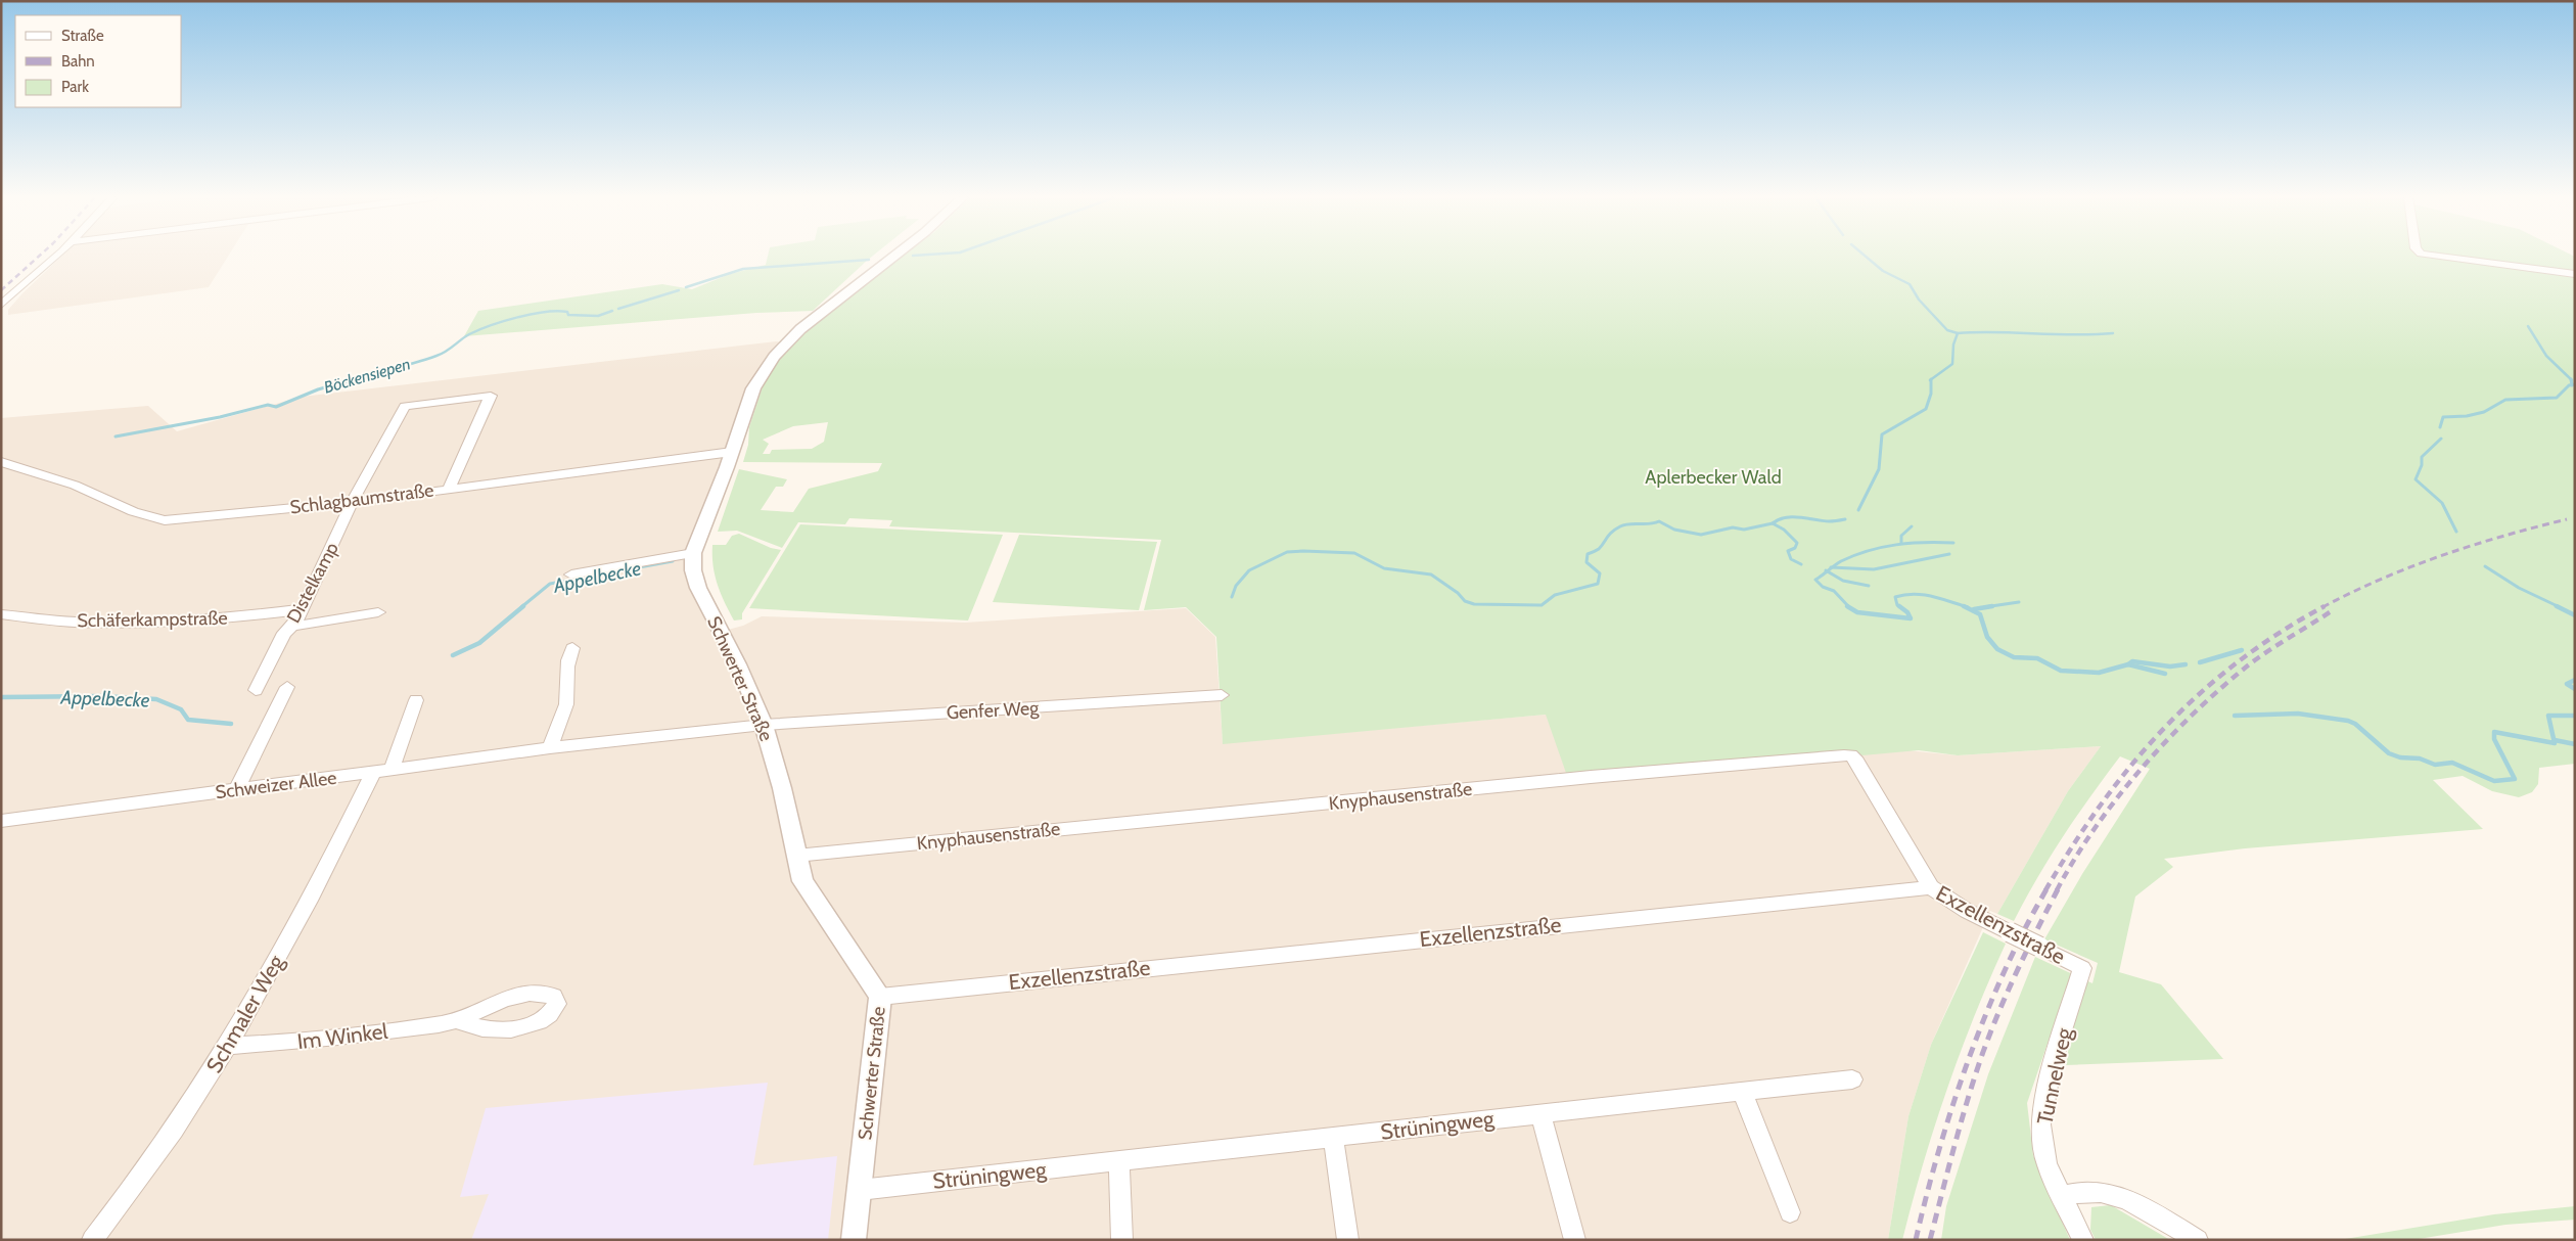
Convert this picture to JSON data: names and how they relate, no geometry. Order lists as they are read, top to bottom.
{
  "streets": {
    "street": [
      "Schlagbaumstraße",
      "Distelkamp",
      "Schäferkampstraße",
      "Schwerter Straße",
      "Genfer Weg",
      "Schweizer Allee",
      "Knyphausenstraße",
      "Exzellenzstraße",
      "Schmaler Weg",
      "Im Winkel",
      "Tunnelweg",
      "Strüningweg"
    ]
  },
  "crossings": [
    ["Schlagbaumstraße", "Distelkamp"],
    ["Schlagbaumstraße", "Schwerter Straße"],
    ["Distelkamp", "Schäferkampstraße"],
    ["Schwerter Straße", "Genfer Weg"],
    ["Schwerter Straße", "Schweizer Allee"],
    ["Schwerter Straße", "Knyphausenstraße"],
    ["Schwerter Straße", "Exzellenzstraße"],
    ["Schwerter Straße", "Strüningweg"],
    ["Genfer Weg", "Schweizer Allee"],
    ["Schweizer Allee", "Schmaler Weg"],
    ["Knyphausenstraße", "Exzellenzstraße"],
    ["Exzellenzstraße", "Tunnelweg"],
    ["Schmaler Weg", "Im Winkel"]
  ],
  "water": ["Böckensiepen", "Appelbecke"],
  "parks": ["Aplerbecker Wald"],
  "legend": ["Straße", "Bahn", "Park"]
}
